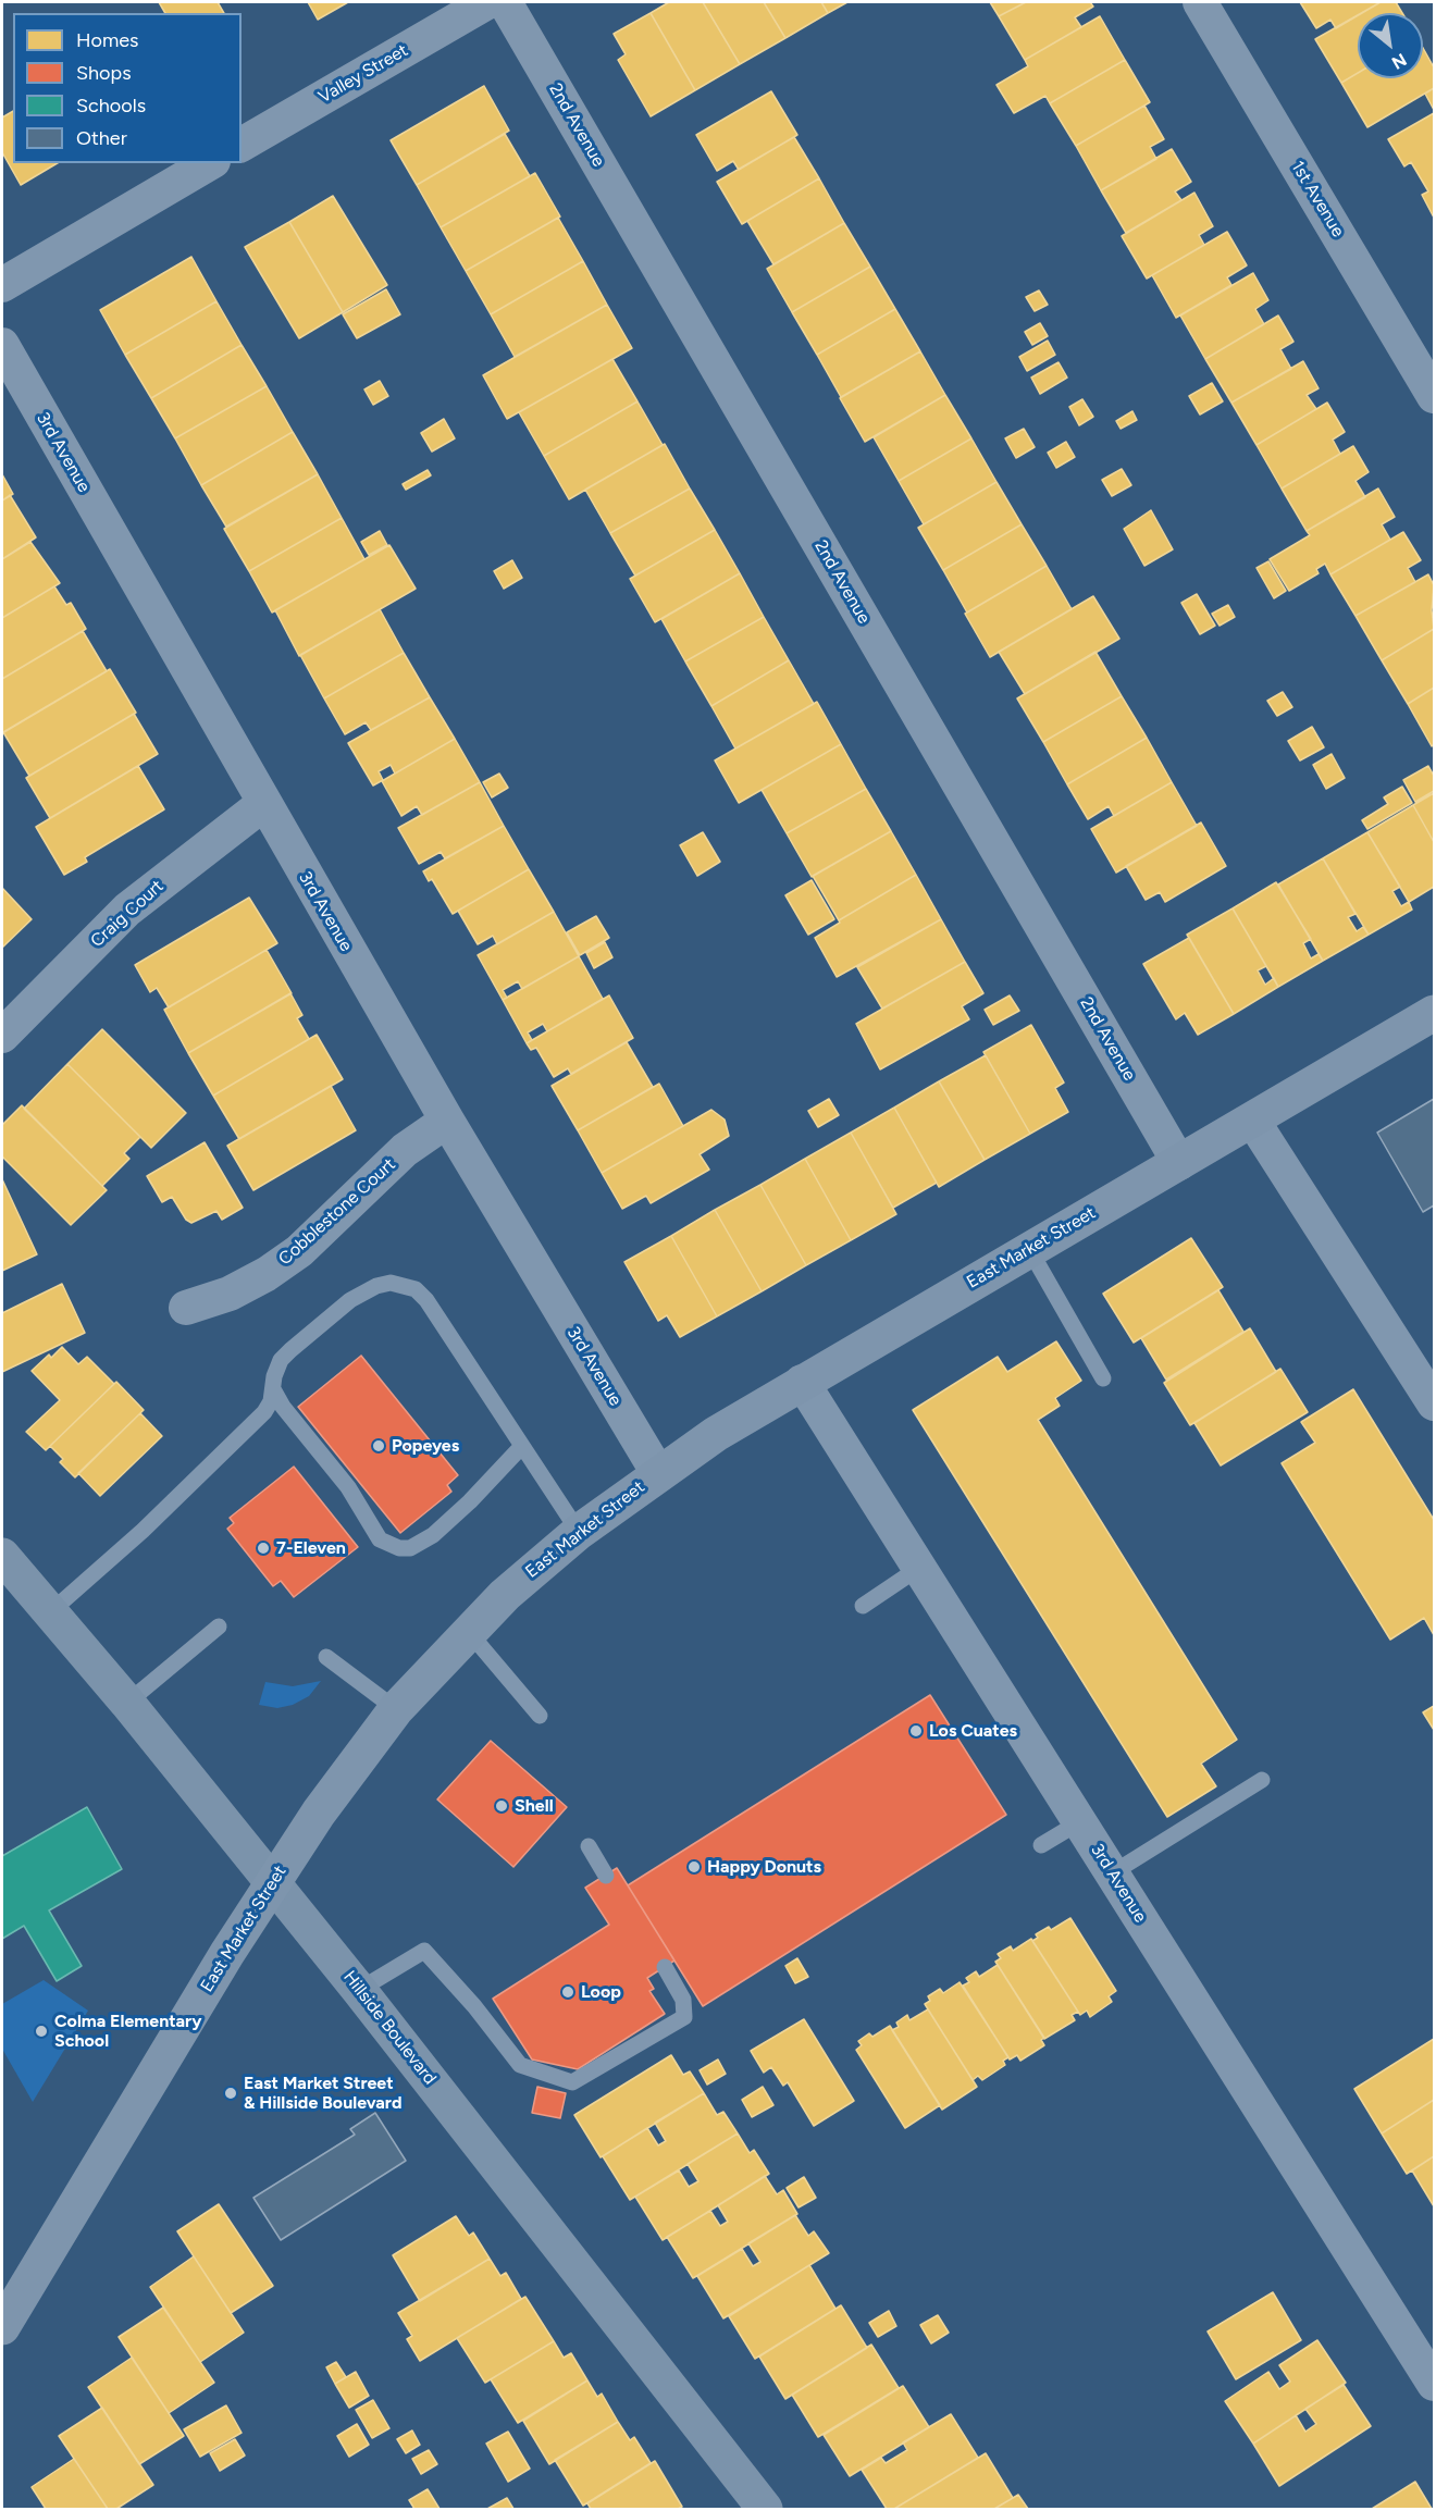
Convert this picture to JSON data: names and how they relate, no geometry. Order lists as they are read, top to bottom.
{
  "streets": {
    "main road": ["East Market Street", "Hillside Boulevard"],
    "street": [
      "Valley Street",
      "2nd Avenue",
      "1st Avenue",
      "3rd Avenue",
      "Craig Court",
      "Cobblestone Court"
    ]
  },
  "crossings": [
    ["2nd Avenue", "East Market Street"],
    ["3rd Avenue", "Craig Court"],
    ["3rd Avenue", "Cobblestone Court"],
    ["3rd Avenue", "East Market Street"],
    ["East Market Street", "Hillside Boulevard"]
  ],
  "places": [
    "Popeyes",
    "7-Eleven",
    "Los Cuates",
    "Shell",
    "Happy Donuts",
    "Loop",
    "Colma Elementary School",
    "East Market Street & Hillside Boulevard"
  ],
  "legend": [
    "Homes",
    "Shops",
    "Schools",
    "Other"
  ],
  "north": "bottom right"
}
